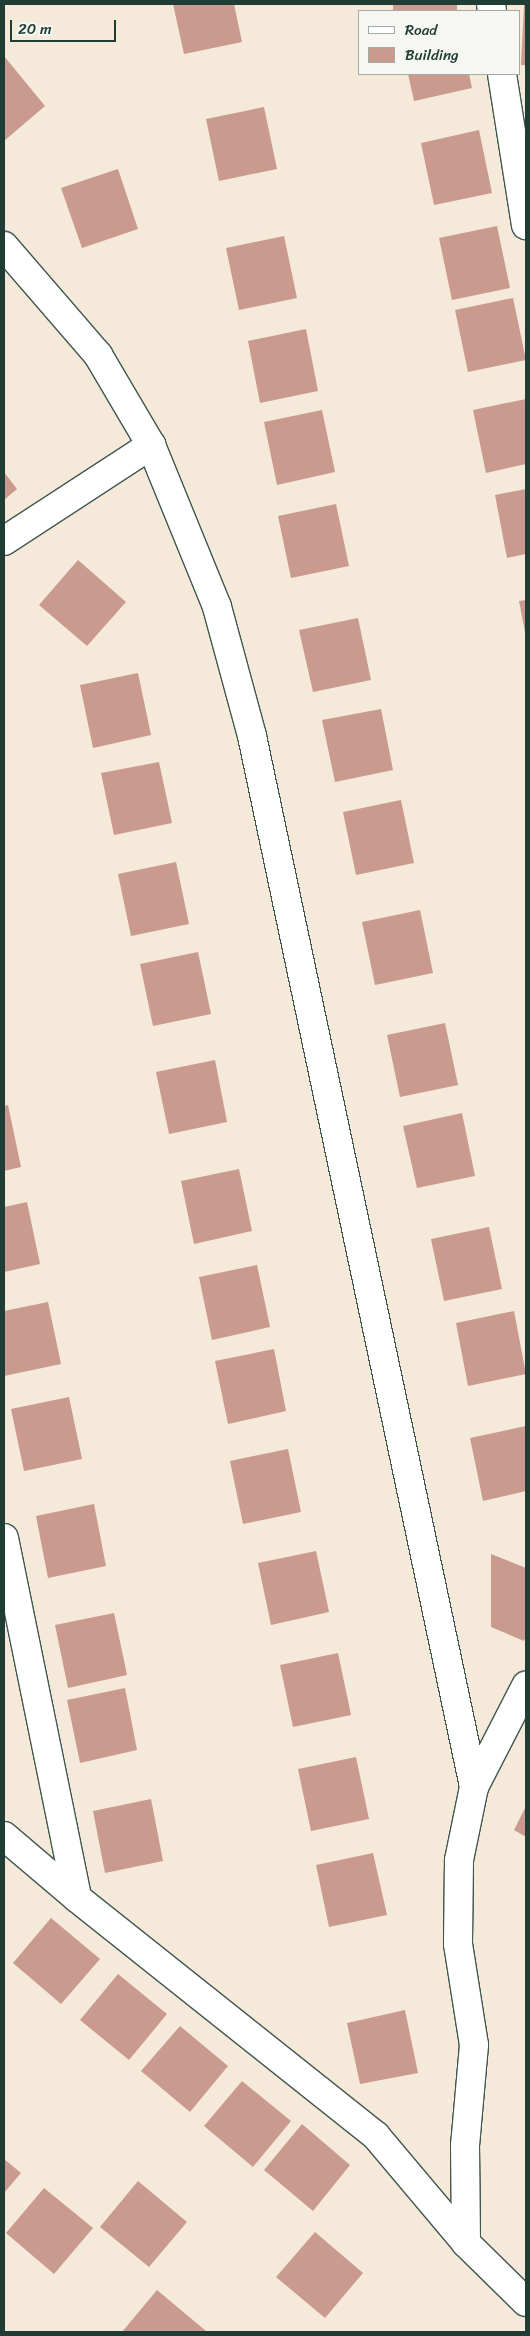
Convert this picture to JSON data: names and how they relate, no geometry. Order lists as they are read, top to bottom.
{
  "legend": ["Road", "Building"],
  "scale_bar": "20 m"
}
